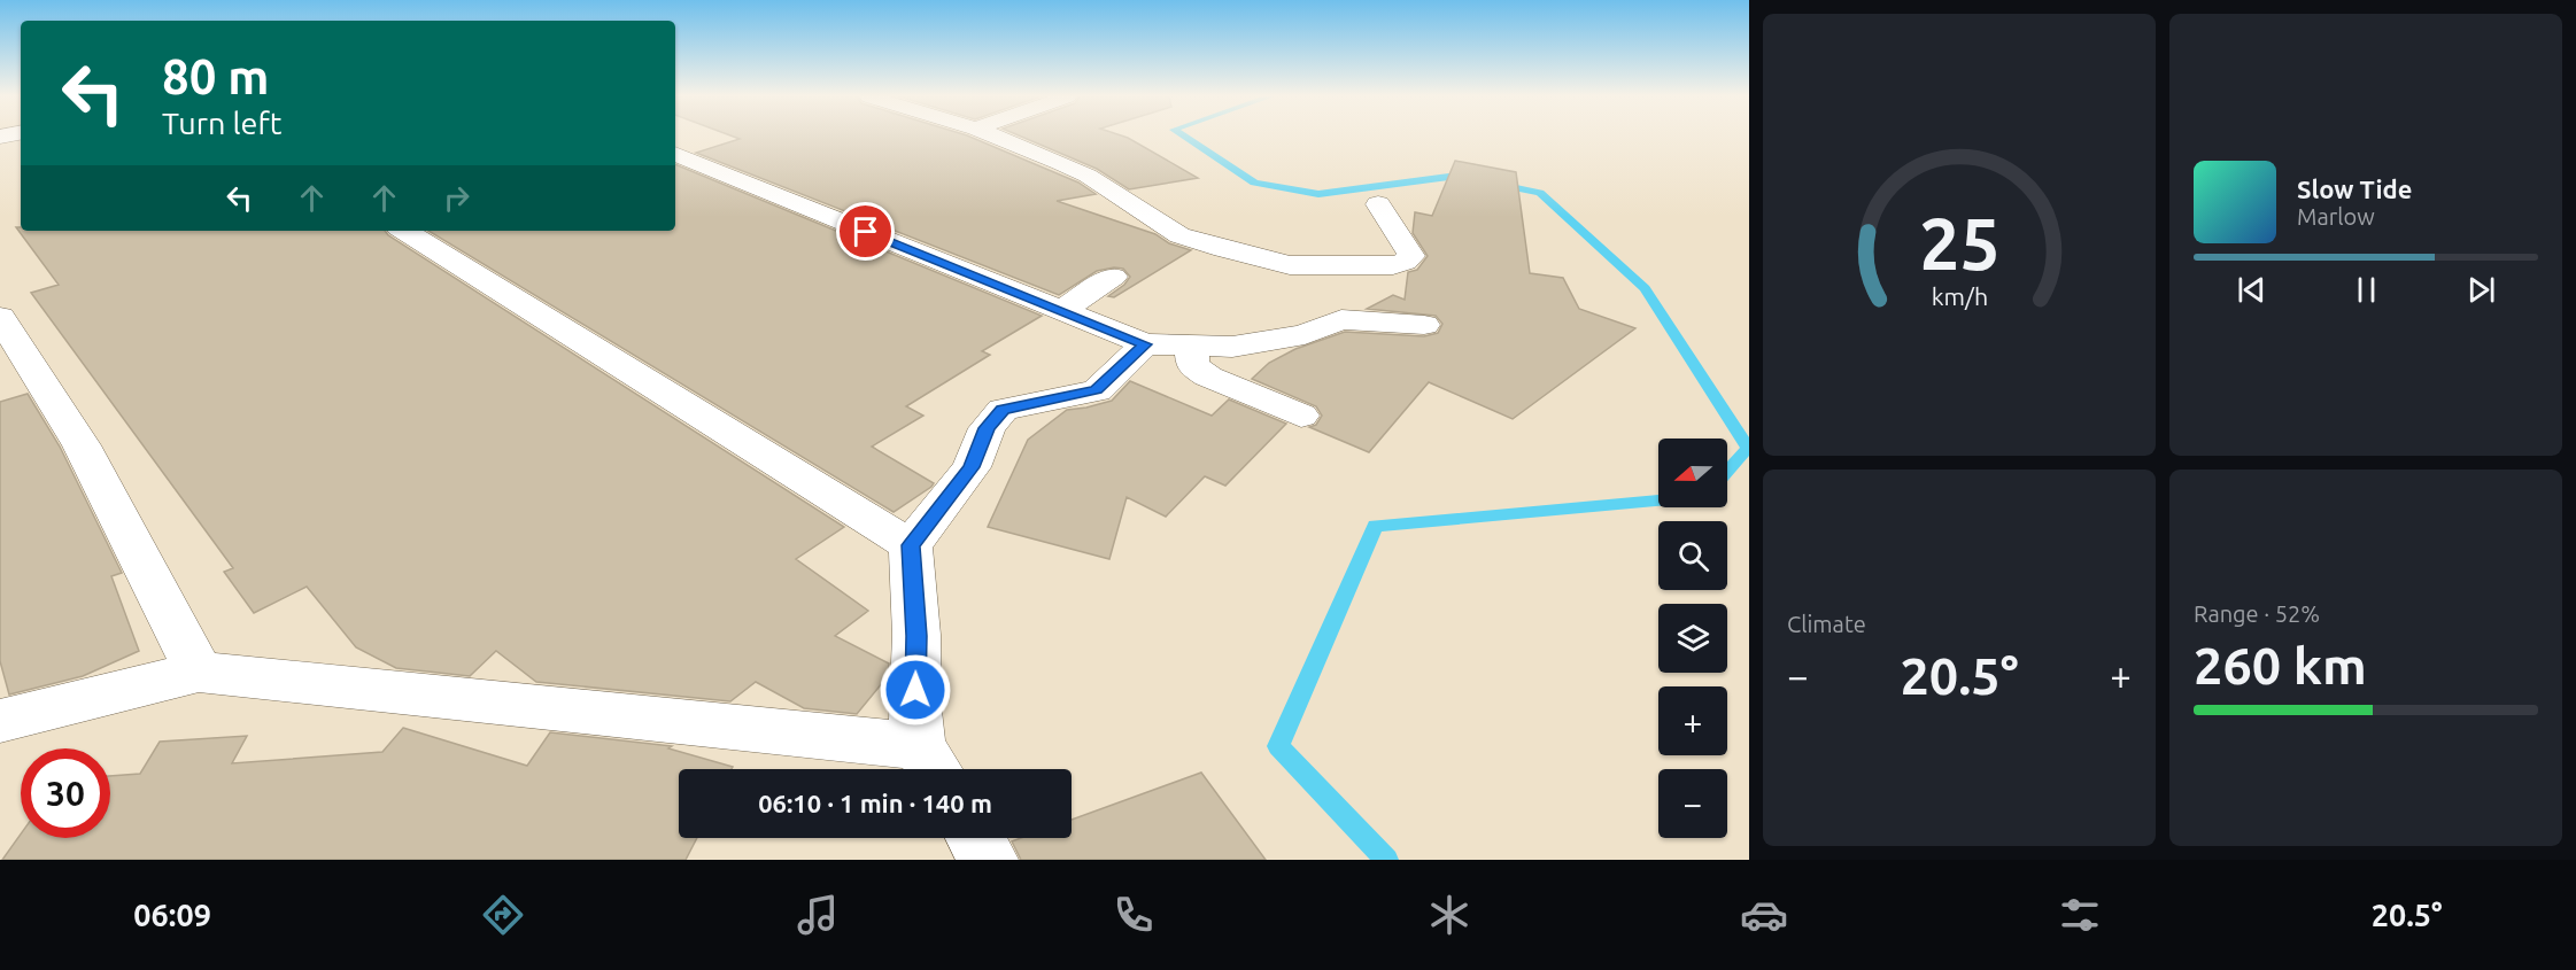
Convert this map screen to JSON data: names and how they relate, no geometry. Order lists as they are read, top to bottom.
{
  "north": "left",
  "page": {
    "turn": ["80 m", "Turn left"],
    "song": ["Slow Tide", "Marlow"],
    "map_buttons": ["+", "−"],
    "tile": [
      "Climate",
      ["Range · 52%", "260 km"]
    ],
    "heat": ["−", "20.5°", "+"],
    "limit": "30",
    "trip": "06:10 · 1 min · 140 m",
    "tabs": ["06:09", "20.5°"],
    "gauge": ["25", "km/h"]
  }
}
